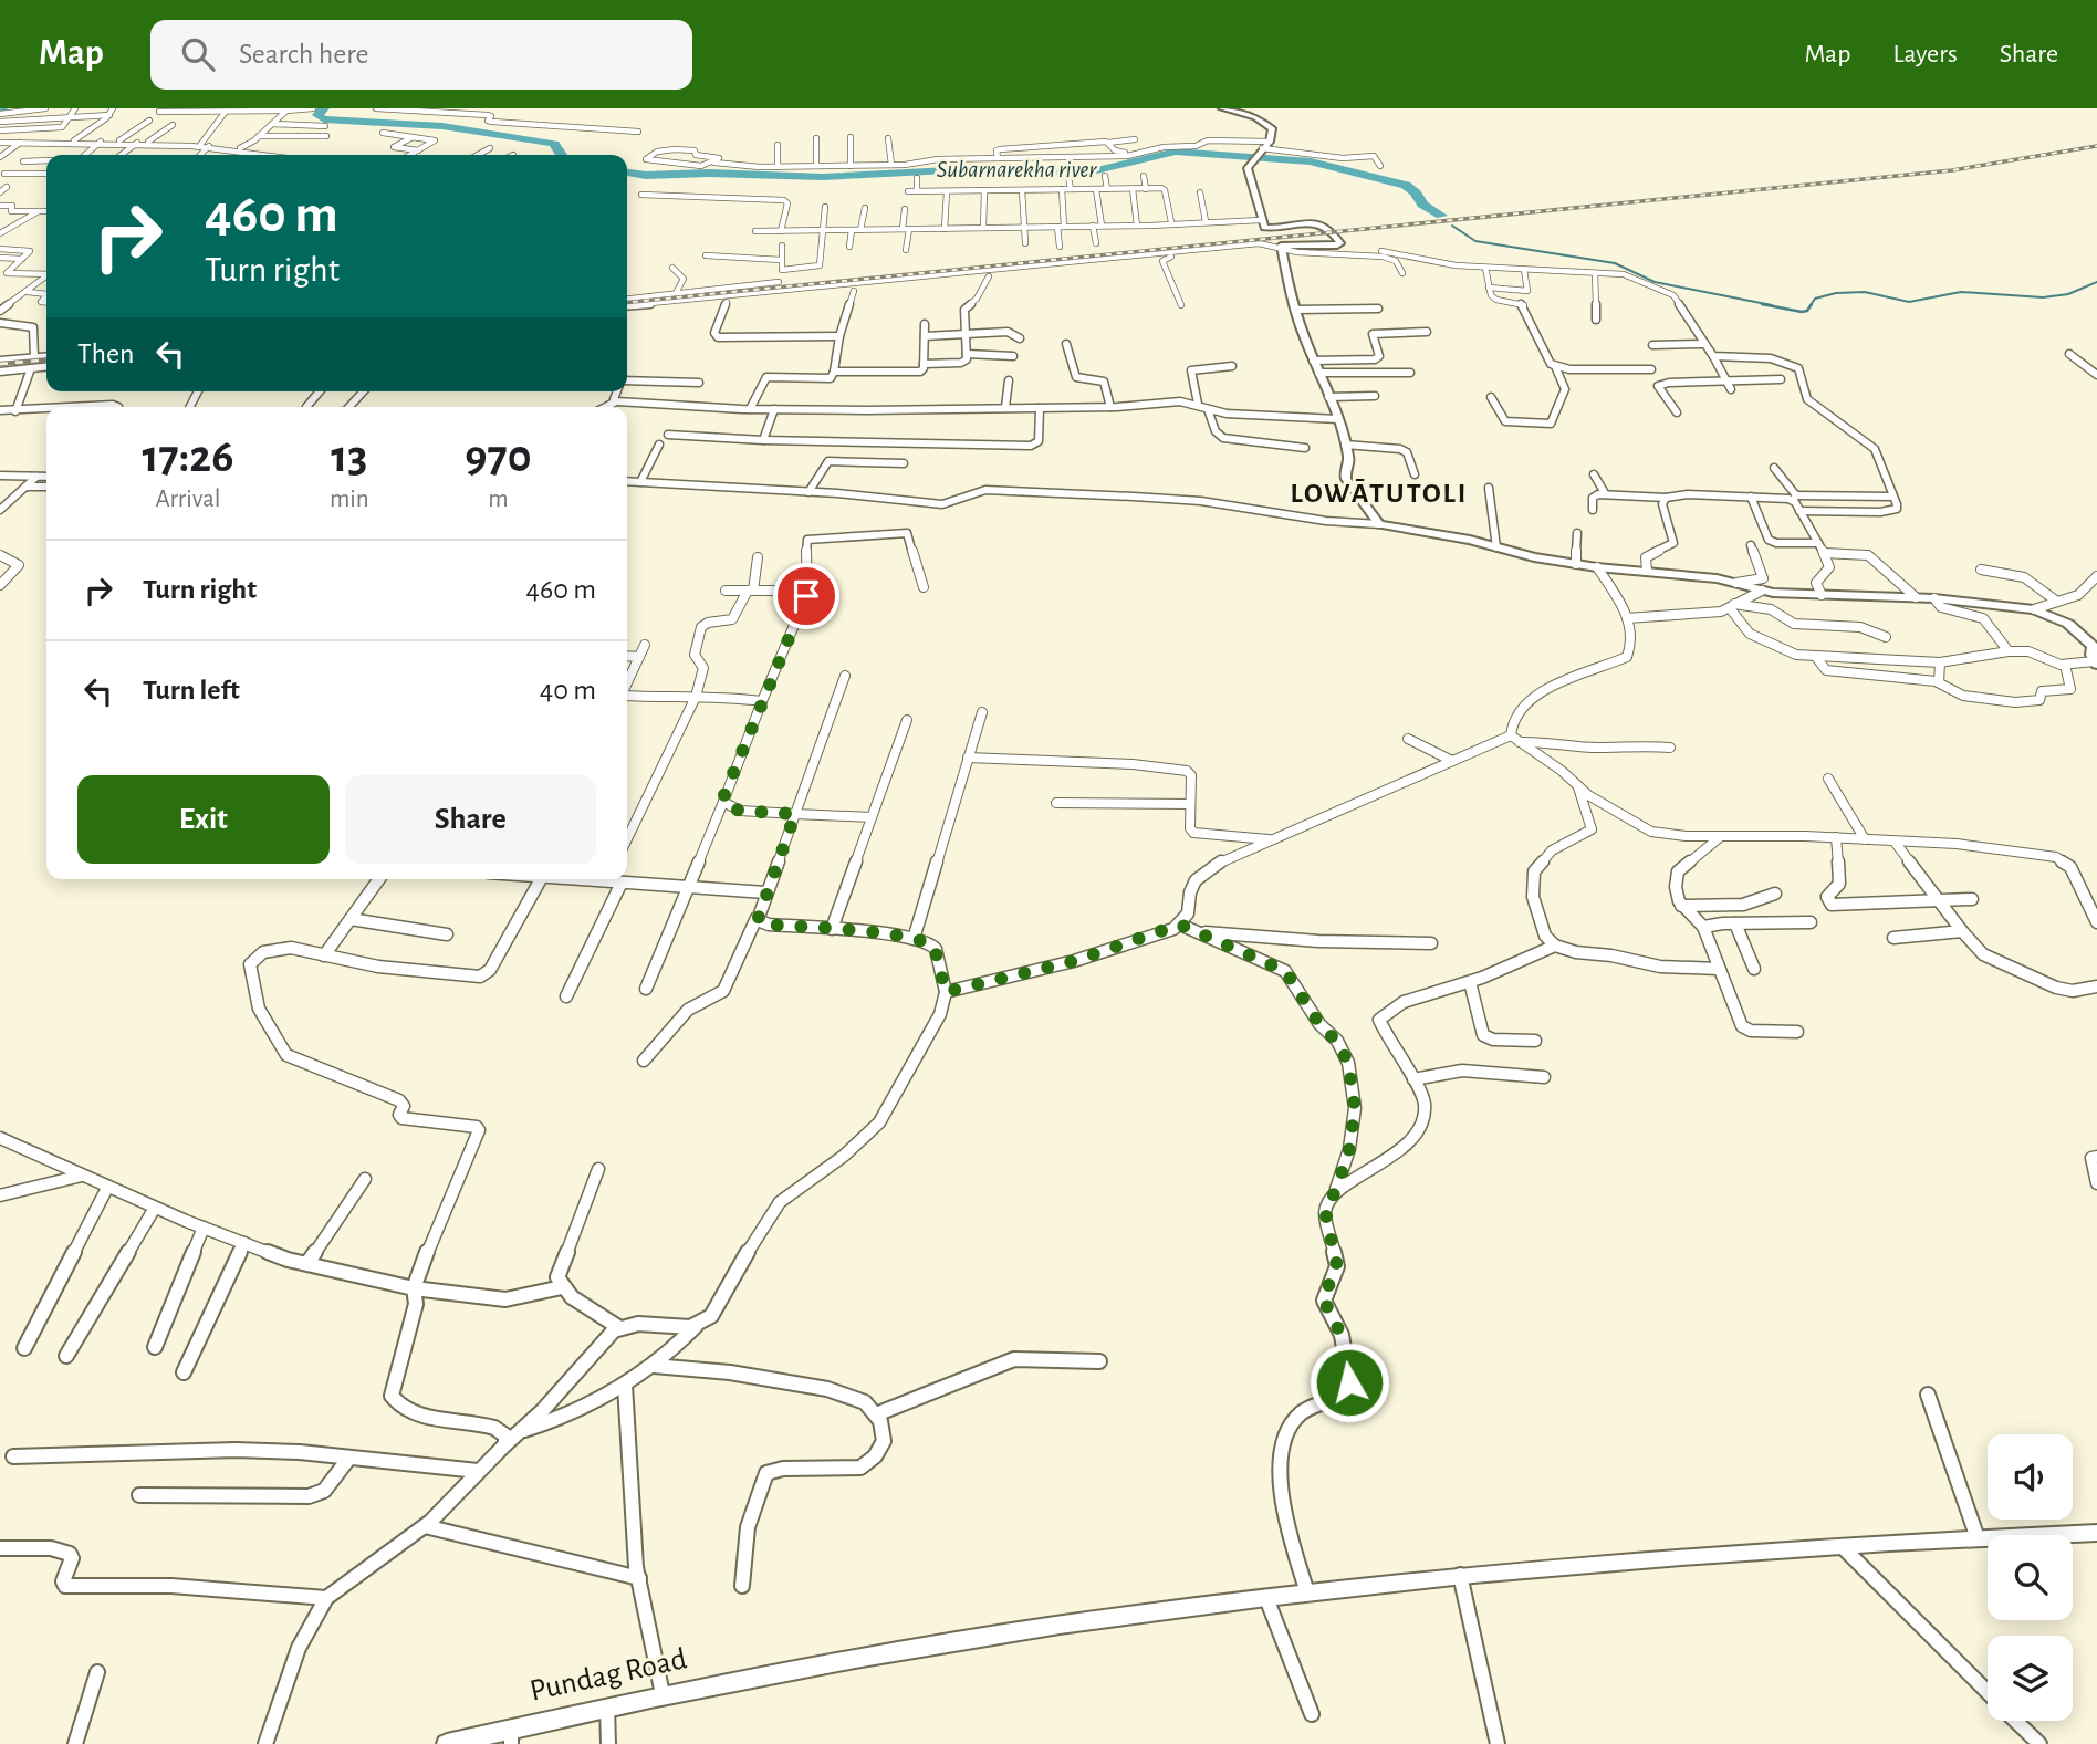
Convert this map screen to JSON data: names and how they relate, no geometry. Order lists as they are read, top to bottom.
{
  "streets": {
    "street": ["Pundag Road"]
  },
  "districts": ["LOWĀTUTOLI"],
  "water": ["Subarnarekha river"],
  "page": {
    "header": "Map",
    "search": "Search here",
    "nav": ["Map", "Layers", "Share"],
    "turn": ["460 m", "Turn right"],
    "then": "Then",
    "eta": [
      "17:26",
      "Arrival",
      "13",
      "min",
      "970",
      "m"
    ],
    "list": [
      {
        "name": "Turn right",
        "value": "460 m"
      },
      {
        "name": "Turn left",
        "value": "40 m"
      }
    ],
    "buttons": ["Exit", "Share"]
  }
}
